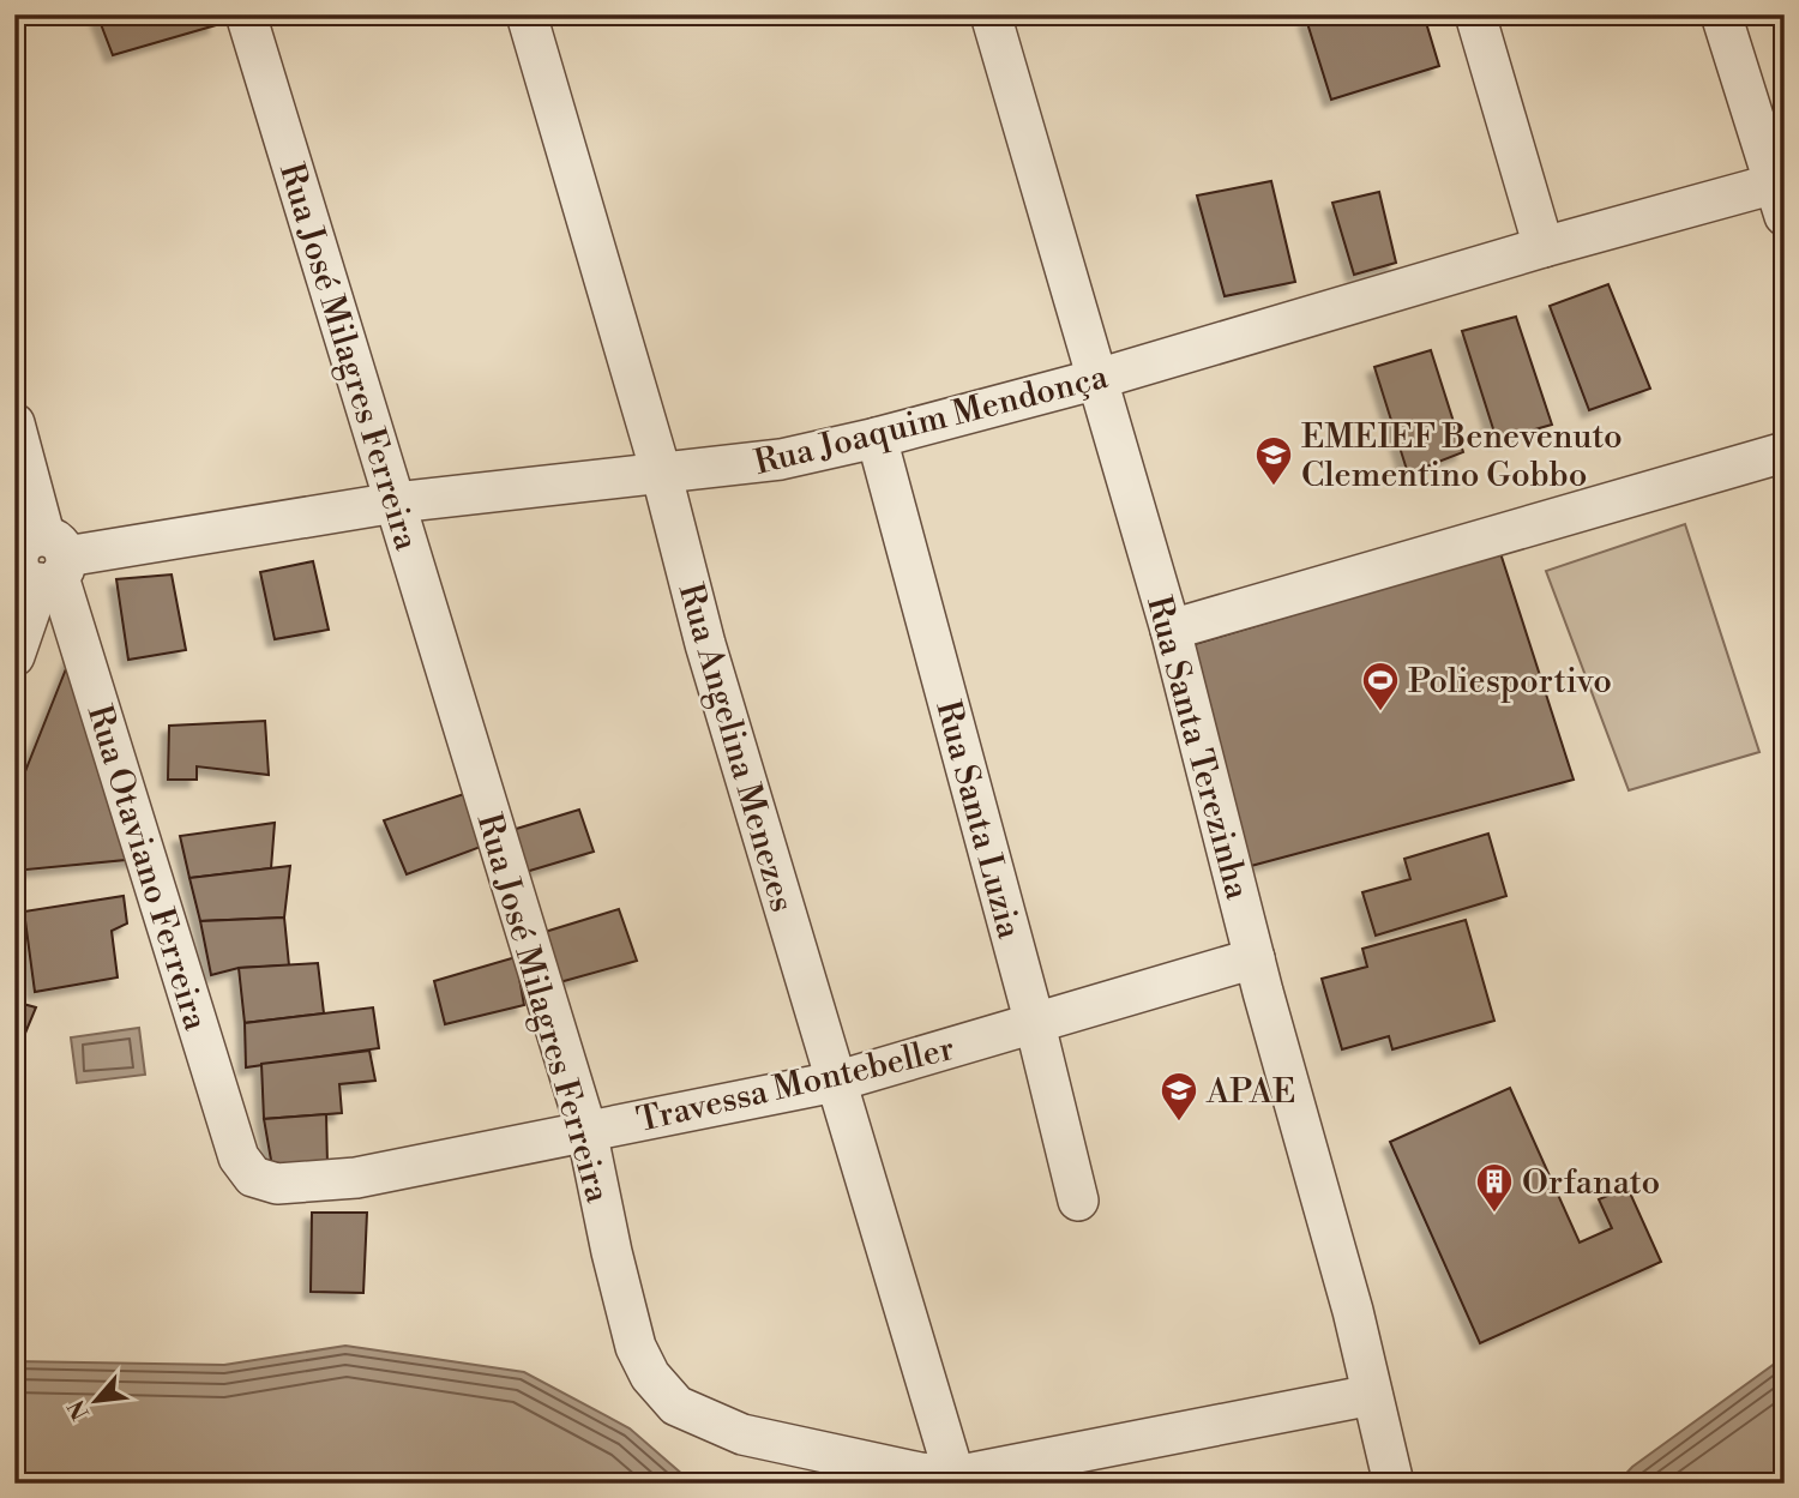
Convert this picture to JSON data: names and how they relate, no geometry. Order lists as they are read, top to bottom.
{
  "streets": {
    "street": [
      "Rua José Milagres Ferreira",
      "Rua Joaquim Mendonça",
      "Rua Angelina Menezes",
      "Rua Santa Terezinha",
      "Rua Santa Luzia",
      "Rua Otaviano Ferreira",
      "Travessa Montebeller"
    ]
  },
  "crossings": [
    ["Rua José Milagres Ferreira", "Rua Joaquim Mendonça"],
    ["Rua José Milagres Ferreira", "Rua Angelina Menezes"],
    ["Rua José Milagres Ferreira", "Rua Santa Terezinha"],
    ["Rua José Milagres Ferreira", "Travessa Montebeller"],
    ["Rua Joaquim Mendonça", "Rua Angelina Menezes"],
    ["Rua Joaquim Mendonça", "Rua Santa Terezinha"],
    ["Rua Joaquim Mendonça", "Rua Santa Luzia"],
    ["Rua Joaquim Mendonça", "Rua Otaviano Ferreira"],
    ["Rua Angelina Menezes", "Travessa Montebeller"],
    ["Rua Santa Terezinha", "Travessa Montebeller"],
    ["Rua Santa Luzia", "Travessa Montebeller"],
    ["Rua Otaviano Ferreira", "Travessa Montebeller"]
  ],
  "places": {
    "school or university": ["EMEIEF Benevenuto Clementino Gobbo", "APAE"],
    "sports": ["Poliesportivo"],
    "building": ["Orfanato"]
  },
  "north": "bottom left"
}
